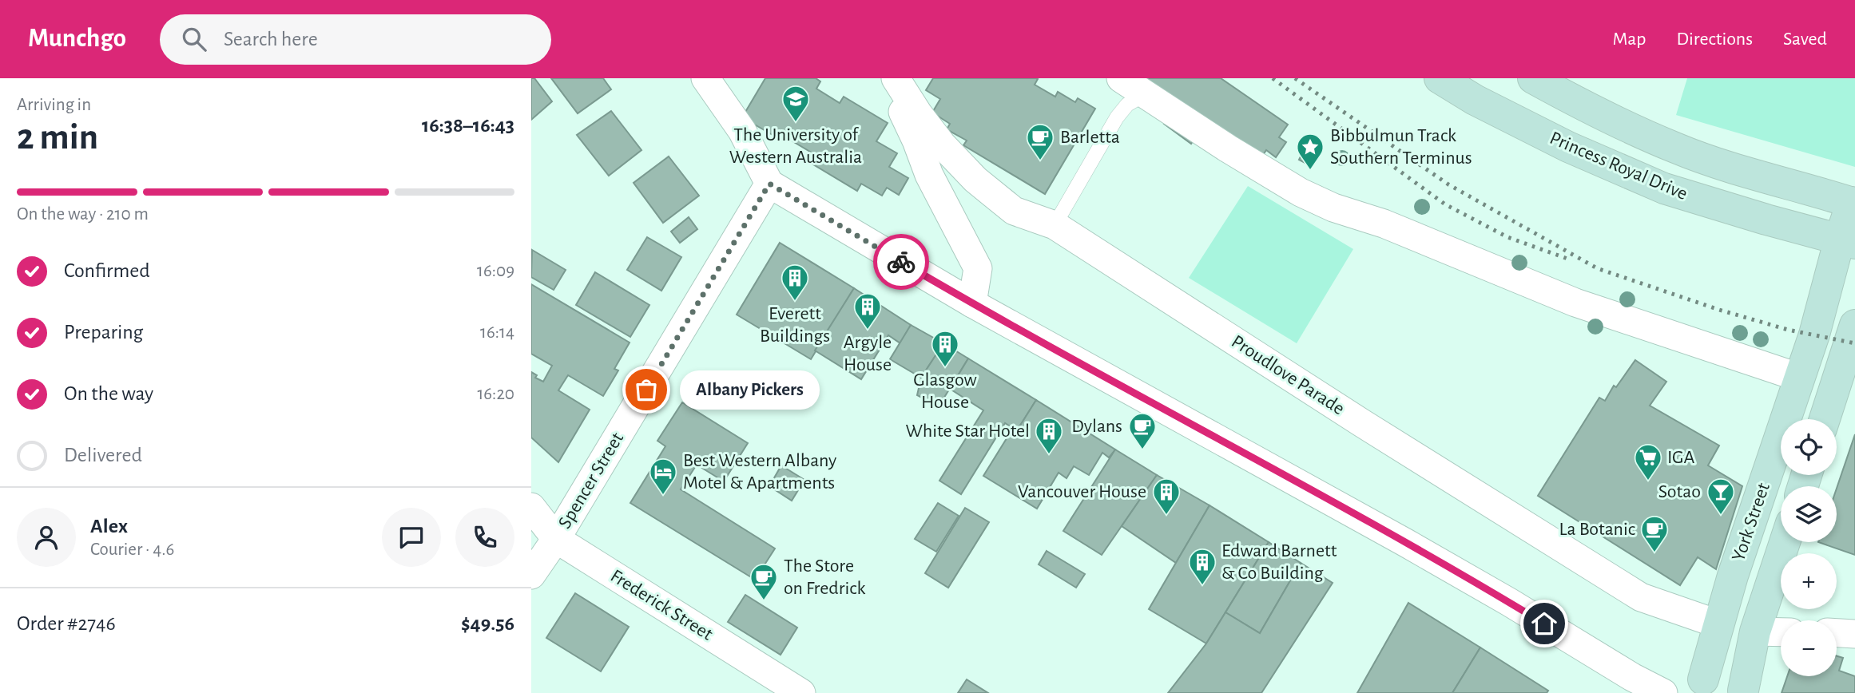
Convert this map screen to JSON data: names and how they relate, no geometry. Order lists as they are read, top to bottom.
{
  "streets": {
    "main road": ["Princess Royal Drive", "York Street"],
    "street": ["Proudlove Parade", "Spencer Street", "Frederick Street"]
  },
  "crossings": [
    ["Princess Royal Drive", "York Street"],
    ["Proudlove Parade", "York Street"],
    ["Spencer Street", "Frederick Street"]
  ],
  "places": {
    "school or university": ["The University of Western Australia"],
    "cafe": [
      "Barletta",
      "Dylans",
      "La Botanic",
      "The Store on Fredrick"
    ],
    "place": ["Bibbulmun Track Southern Terminus"],
    "building": [
      "Everett Buildings",
      "Argyle House",
      "Glasgow House",
      "White Star Hotel",
      "Vancouver House",
      "Edward Barnett & Co Building"
    ],
    "other": ["Albany Pickers"],
    "supermarket": ["IGA"],
    "hotel": ["Best Western Albany Motel & Apartments"],
    "bar": ["Sotao"]
  },
  "page": {
    "header": "Munchgo",
    "search": "Search here",
    "nav": ["Map", "Directions", "Saved"],
    "heading": ["2 min", "Arriving in", "16:38–16:43"],
    "panel": [
      "Alex",
      "Courier · 4.6",
      "Order #2746",
      "$49.56"
    ],
    "bar": "On the way · 210 m",
    "list": [
      ["Confirmed", "16:09"],
      ["Preparing", "16:14"],
      ["On the way", "16:20"],
      "Delivered"
    ],
    "bubble": "Albany Pickers",
    "map_buttons": ["+", "−"]
  }
}
